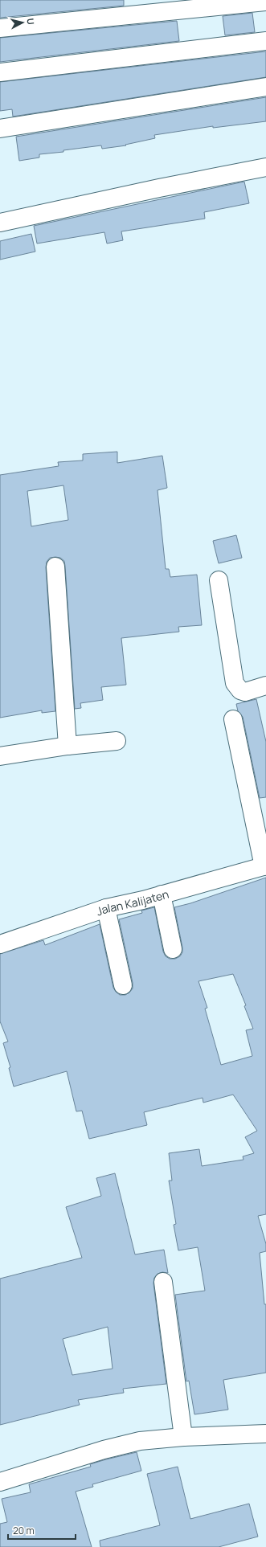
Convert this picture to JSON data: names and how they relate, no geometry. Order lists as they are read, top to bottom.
{
  "streets": {
    "street": ["Jalan Kalijaten"]
  },
  "scale_bar": "20 m",
  "north": "right"
}
